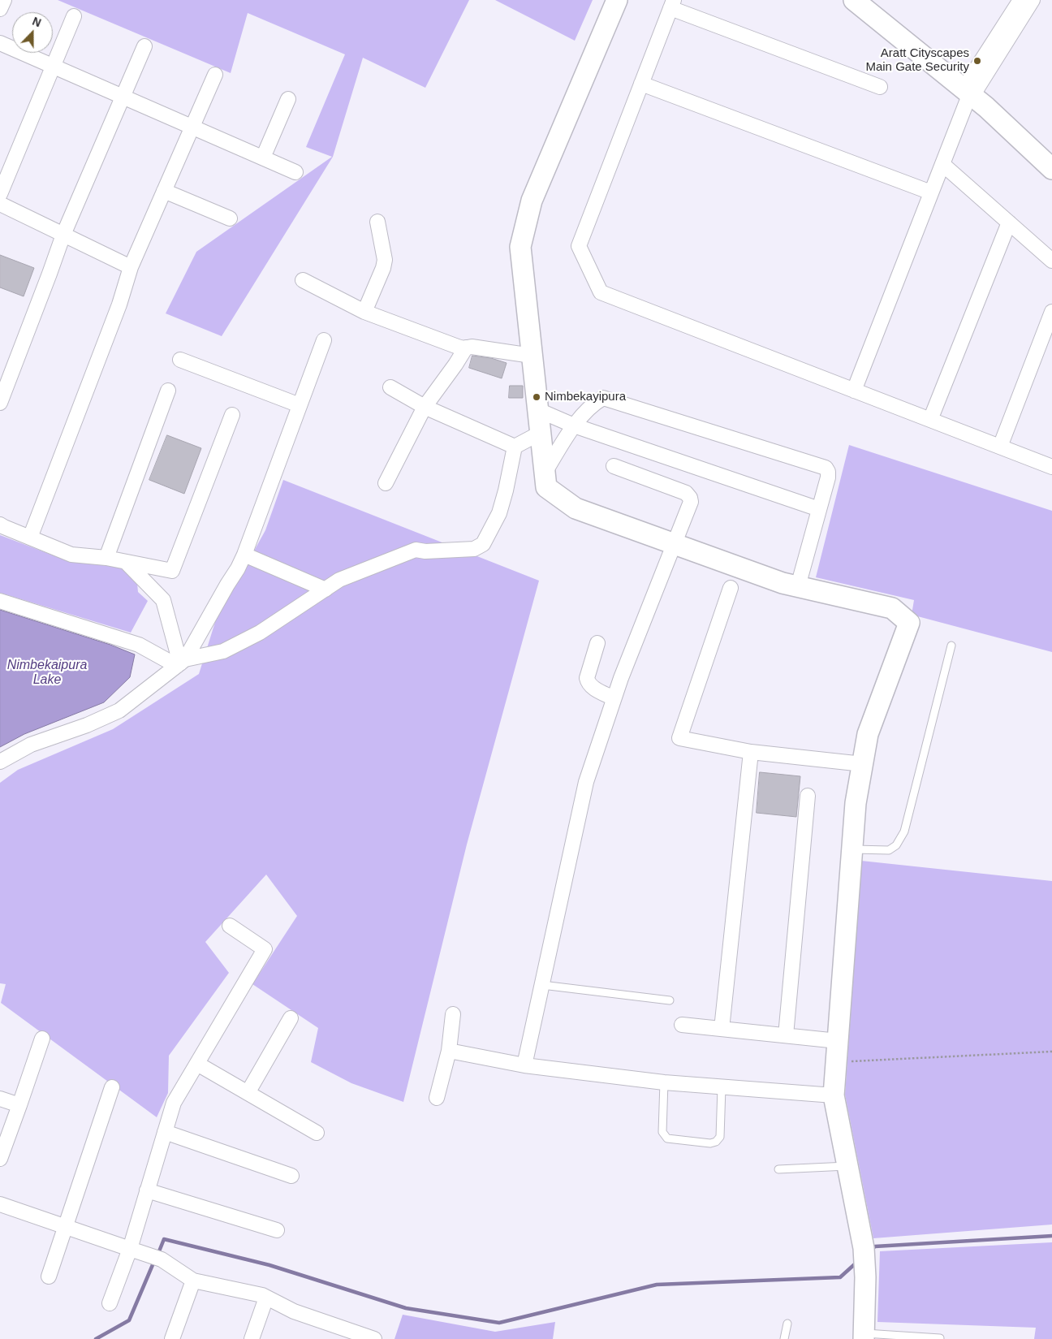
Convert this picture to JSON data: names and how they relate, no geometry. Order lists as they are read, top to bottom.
{
  "water": ["Nimbekaipura Lake"],
  "places": ["Aratt Cityscapes Main Gate Security", "Nimbekayipura"],
  "north": "top"
}
